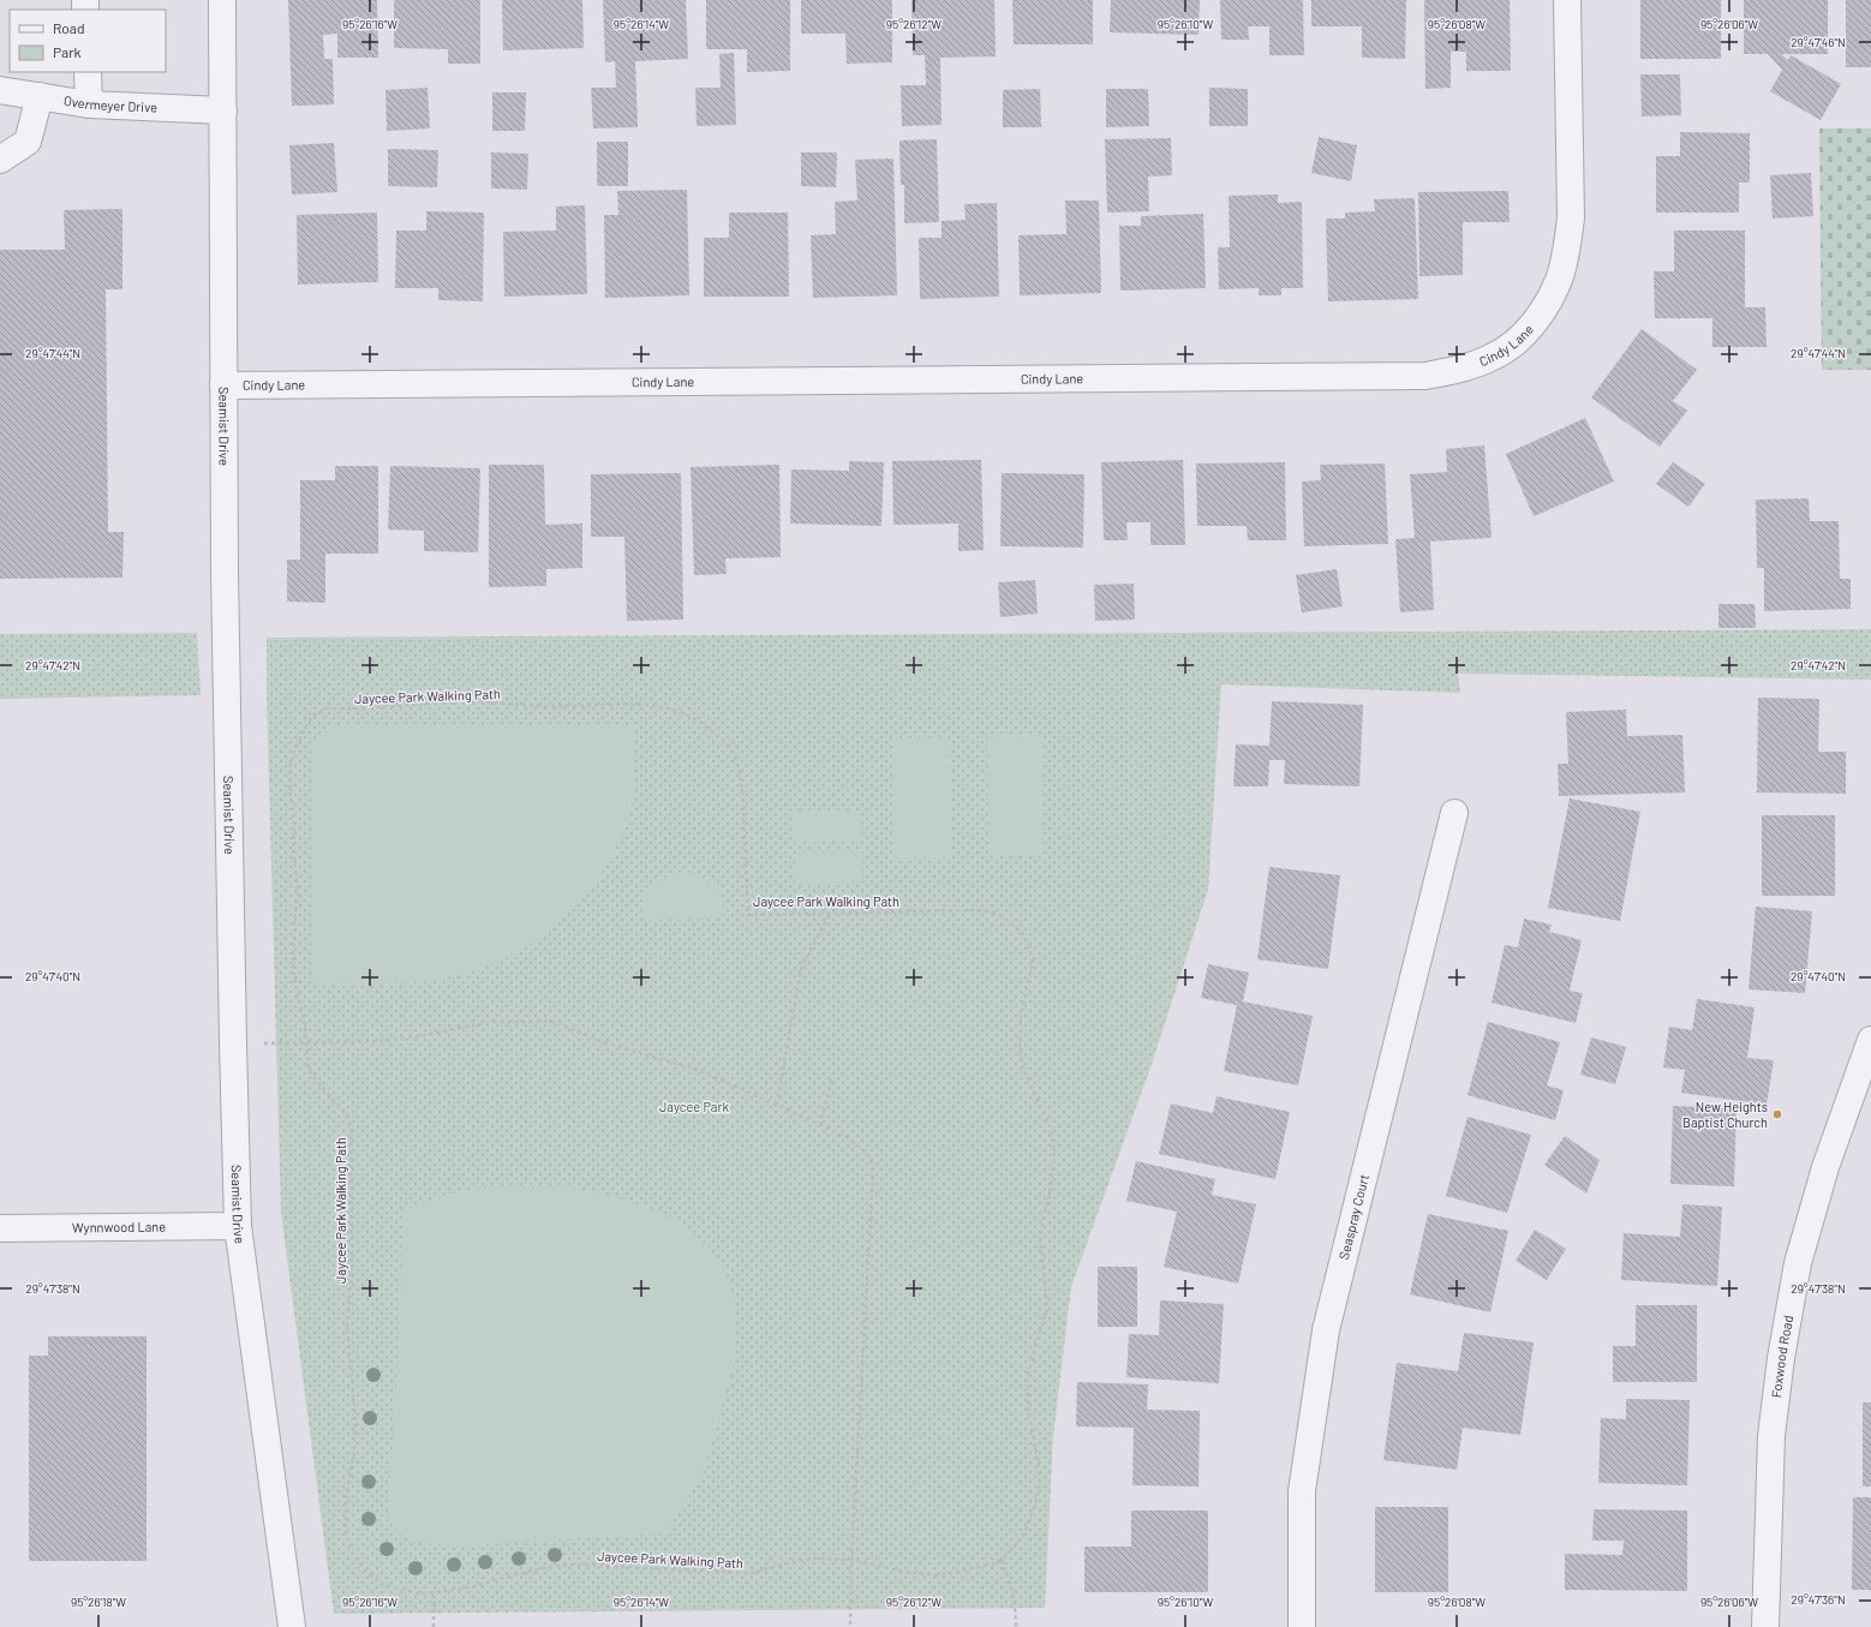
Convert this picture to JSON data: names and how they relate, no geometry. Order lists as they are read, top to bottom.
{
  "streets": {
    "street": [
      "Overmeyer Drive",
      "Cindy Lane",
      "Seamist Drive",
      "Seaspray Court",
      "Wynnwood Lane",
      "Foxwood Road"
    ],
    "path": ["Jaycee Park Walking Path"]
  },
  "crossings": [
    ["Overmeyer Drive", "Seamist Drive"],
    ["Cindy Lane", "Seamist Drive"],
    ["Seamist Drive", "Wynnwood Lane"]
  ],
  "parks": ["Jaycee Park"],
  "places": ["New Heights Baptist Church"],
  "legend": ["Road", "Park"],
  "coordinates": [
    "95°26'16\"W",
    "95°26'14\"W",
    "95°26'12\"W",
    "95°26'10\"W",
    "95°26'08\"W",
    "95°26'06\"W",
    "29°47'46\"N",
    "29°47'44\"N",
    "29°47'42\"N",
    "29°47'40\"N",
    "29°47'38\"N",
    "29°47'36\"N",
    "95°26'18\"W"
  ]
}
